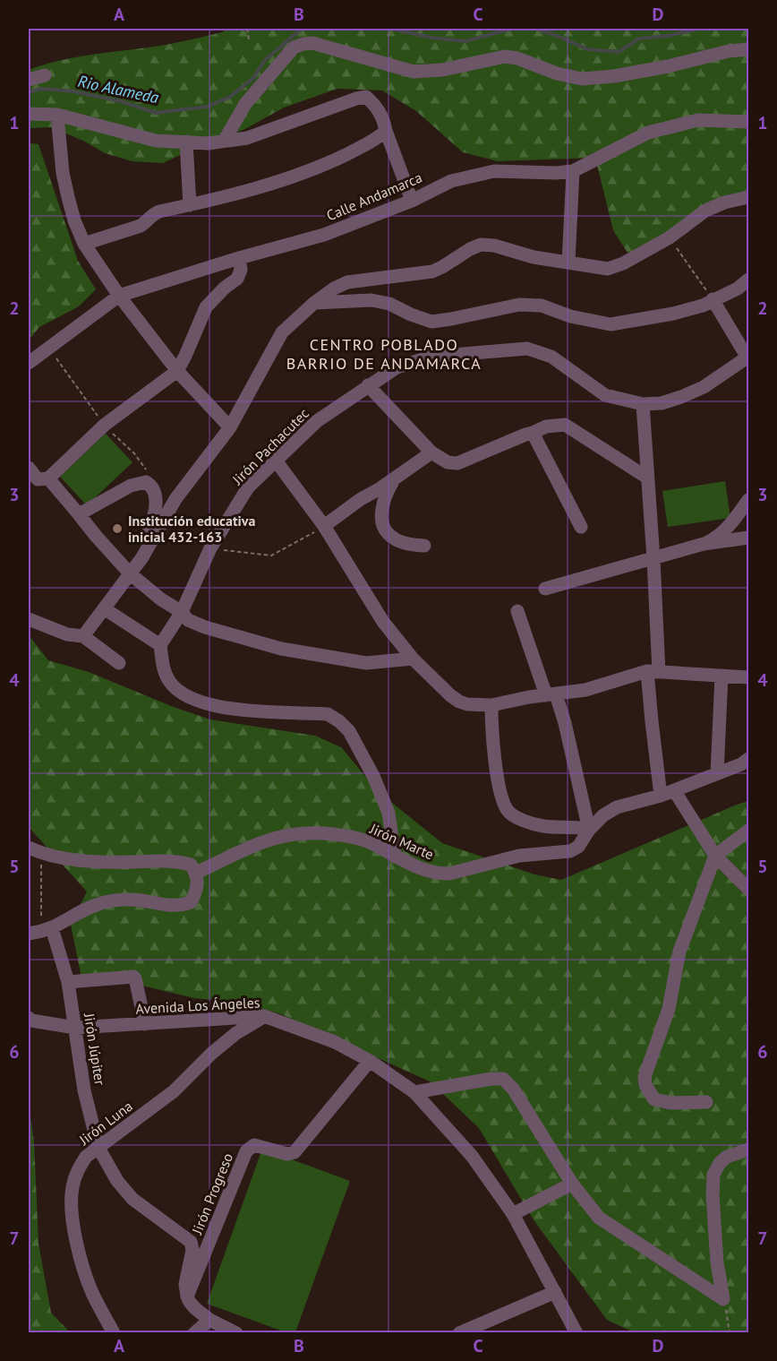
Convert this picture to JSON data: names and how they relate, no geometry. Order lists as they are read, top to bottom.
{
  "streets": {
    "street": [
      "Calle Andamarca",
      "Jirón Pachacutec",
      "Jirón Marte",
      "Avenida Los Ángeles",
      "Jirón Júpiter",
      "Jirón Luna",
      "Jirón Progreso"
    ]
  },
  "crossings": [
    ["Avenida Los Ángeles", "Jirón Júpiter"],
    ["Avenida Los Ángeles", "Jirón Luna"],
    ["Avenida Los Ángeles", "Jirón Progreso"],
    ["Jirón Júpiter", "Jirón Luna"],
    ["Jirón Júpiter", "Jirón Progreso"]
  ],
  "districts": ["CENTRO POBLADO BARRIO DE ANDAMARCA"],
  "water": ["Rio Alameda"],
  "places": ["Institución educativa inicial 432-163"],
  "grid": {
    "columns": [
      "A",
      "B",
      "C",
      "D"
    ],
    "rows": [
      "1",
      "2",
      "3",
      "4",
      "5",
      "6",
      "7"
    ]
  }
}
